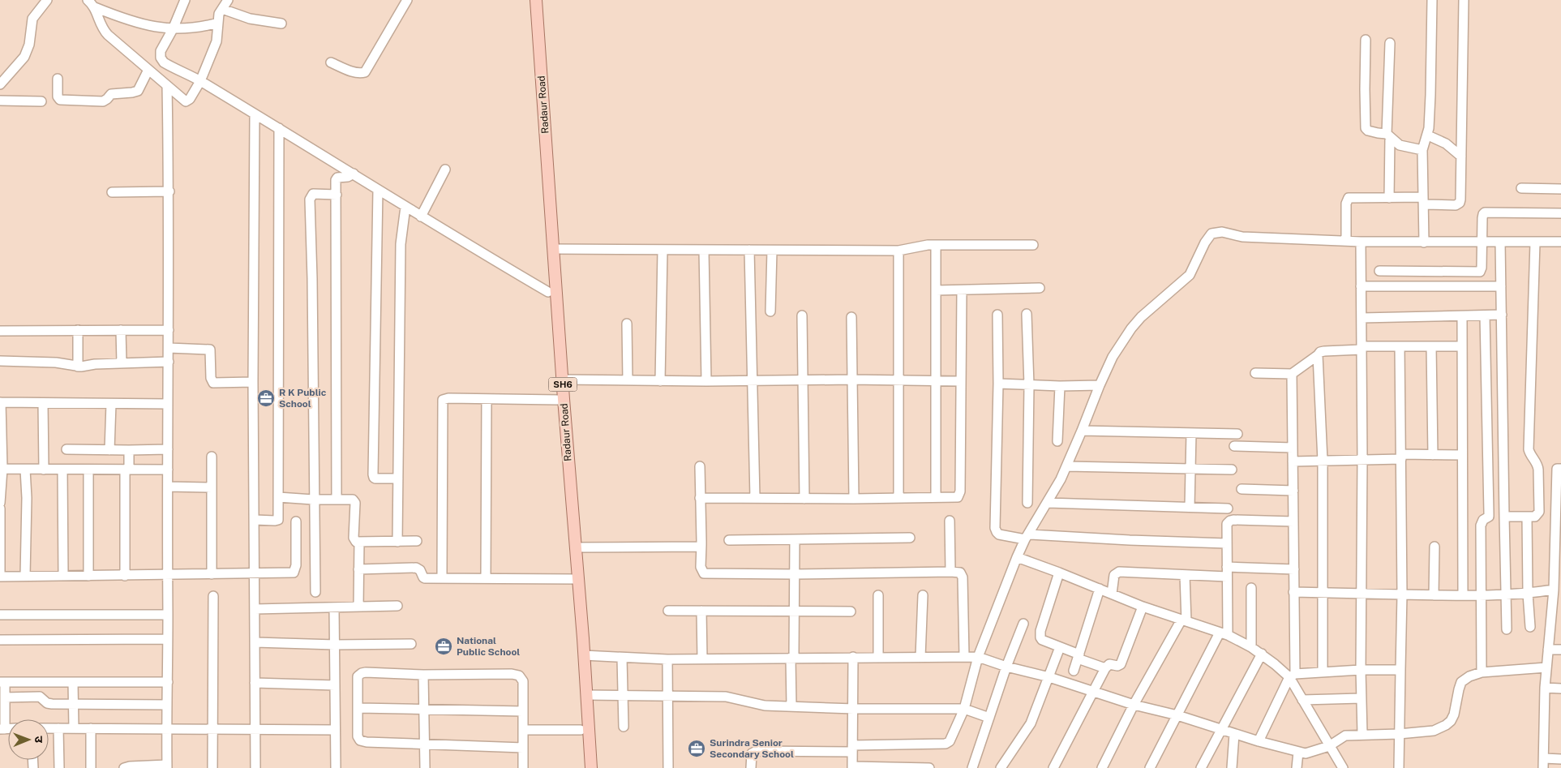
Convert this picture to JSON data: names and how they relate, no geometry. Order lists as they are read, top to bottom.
{
  "streets": {
    "main road": ["Radaur Road", "SH6"]
  },
  "places": {
    "office": ["R K Public School", "National Public School", "Surindra Senior Secondary School"]
  },
  "north": "right"
}
